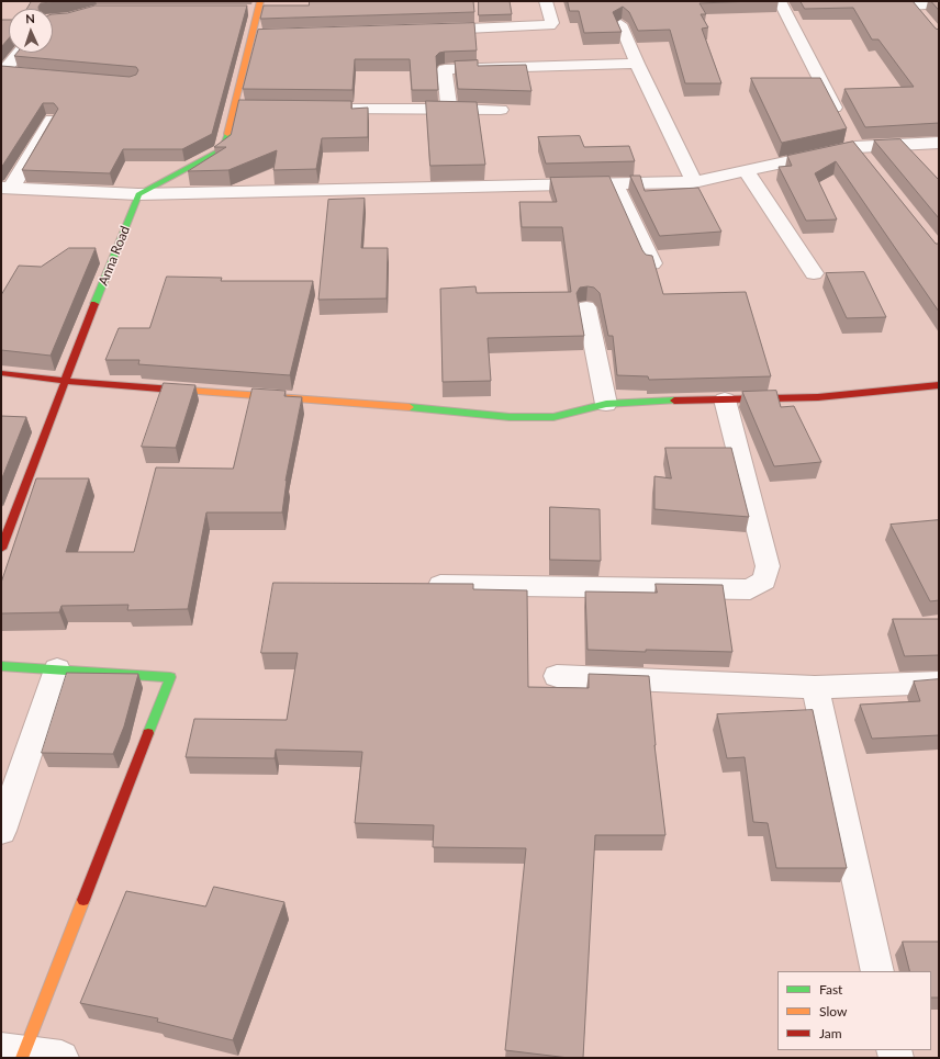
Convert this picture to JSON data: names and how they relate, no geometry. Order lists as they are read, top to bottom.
{
  "streets": {
    "street": ["Anna Road"]
  },
  "legend": ["Fast", "Slow", "Jam"],
  "north": "top"
}
